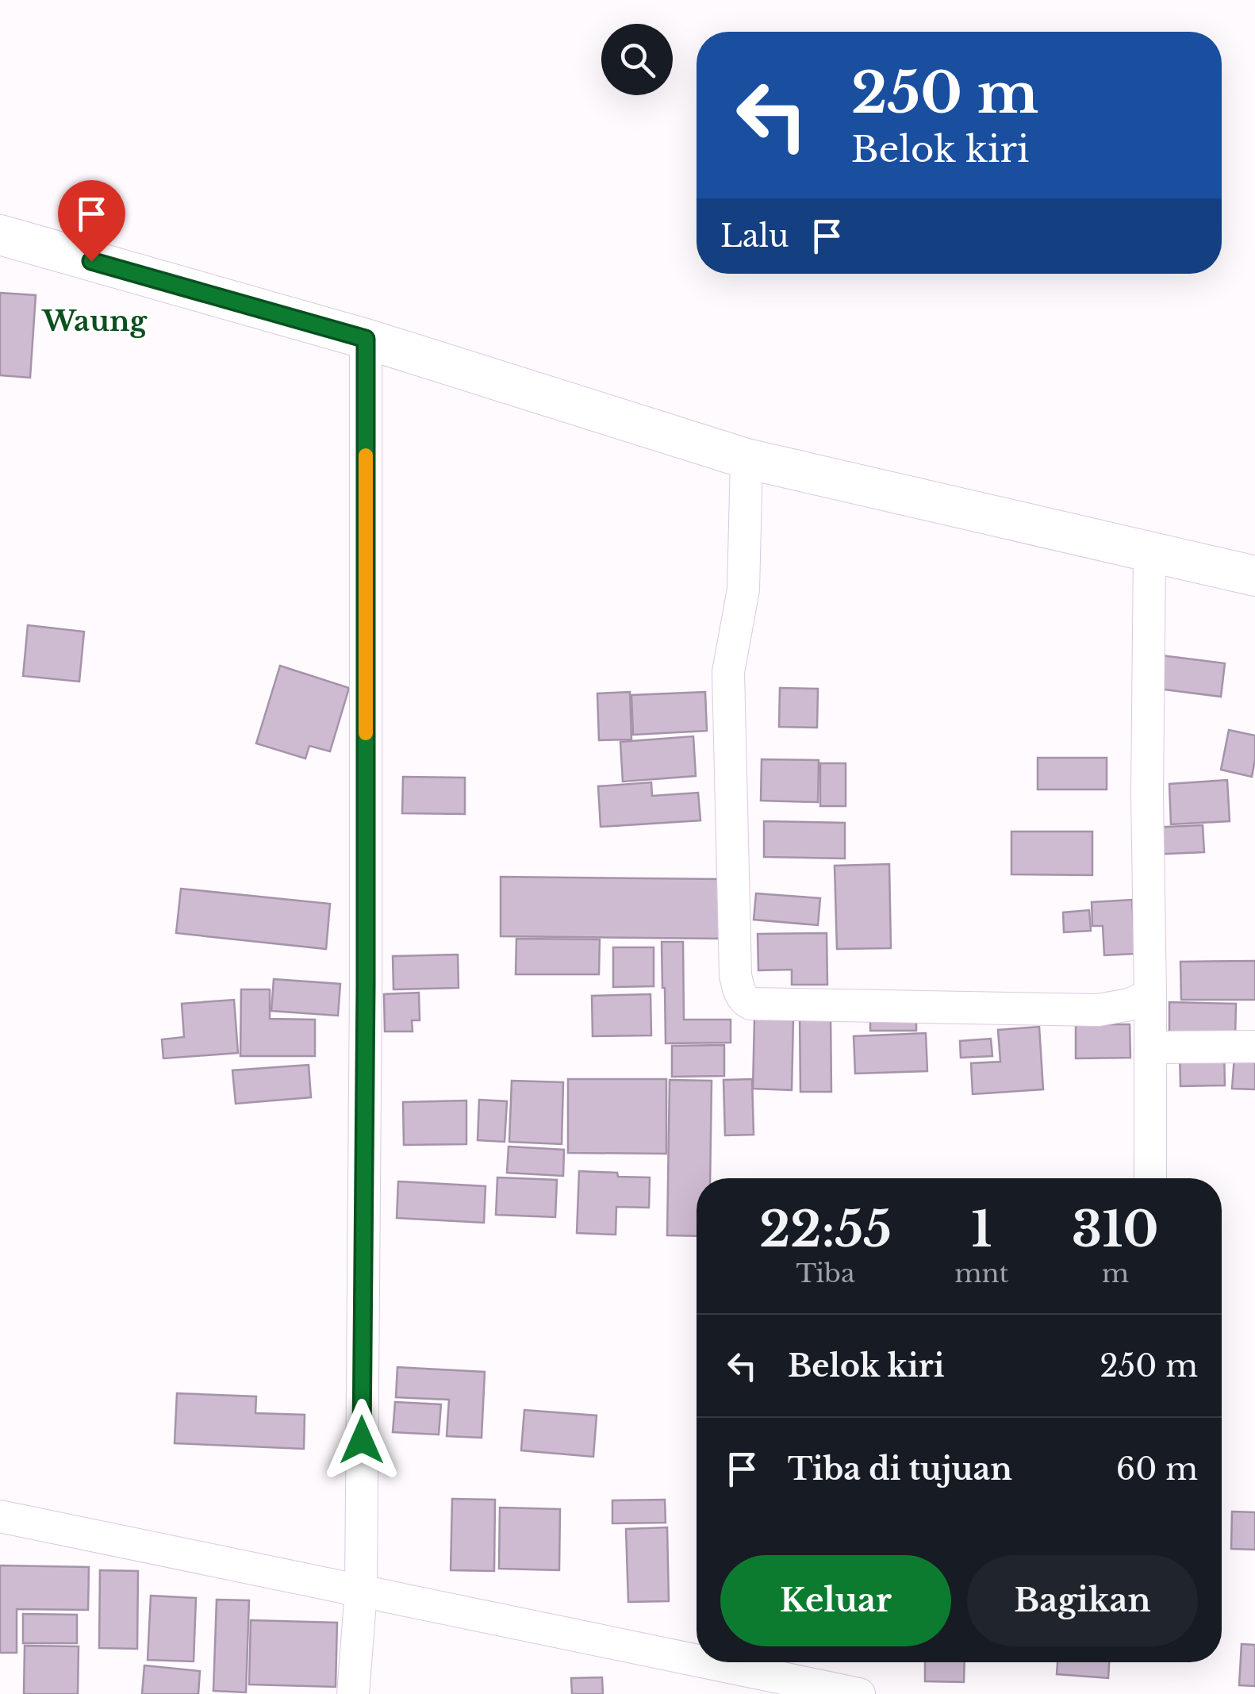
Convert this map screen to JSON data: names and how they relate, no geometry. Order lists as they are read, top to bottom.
{
  "districts": ["Waung"],
  "page": {
    "turn": ["250 m", "Belok kiri"],
    "then": "Lalu",
    "eta": [
      "22:55",
      "Tiba",
      "1",
      "mnt",
      "310",
      "m"
    ],
    "list": [
      {
        "name": "Belok kiri",
        "value": "250 m"
      },
      {
        "name": "Tiba di tujuan",
        "value": "60 m"
      }
    ],
    "buttons": ["Keluar", "Bagikan"]
  }
}
